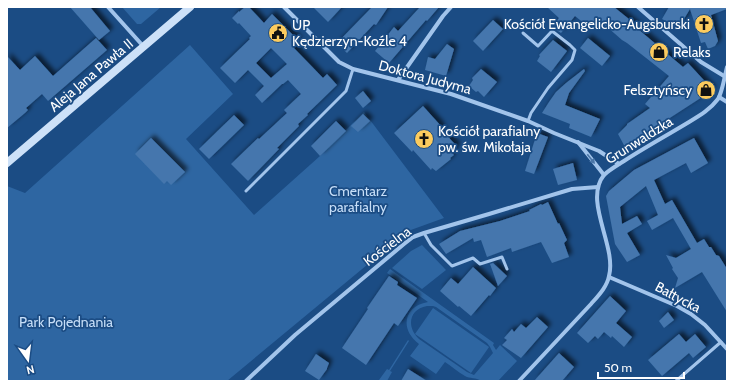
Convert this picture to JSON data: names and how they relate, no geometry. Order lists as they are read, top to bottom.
{
  "streets": {
    "main road": ["Aleja Jana Pawła II"],
    "street": [
      "Doktora Judyma",
      "Grunwaldzka",
      "Kościelna",
      "Bałtycka"
    ]
  },
  "crossings": [
    ["Doktora Judyma", "Grunwaldzka"],
    ["Grunwaldzka", "Kościelna"],
    ["Grunwaldzka", "Bałtycka"]
  ],
  "parks": ["Cmentarz parafialny", "Park Pojednania"],
  "places": {
    "church": ["Kościół Ewangelicko-Augsburski", "Kościół parafialny pw. św. Mikołaja"],
    "public building": ["UP Kędzierzyn-Koźle 4"],
    "shop": ["Relaks", "Felsztyńscy"]
  },
  "scale_bar": "50 m",
  "north": "bottom"
}
